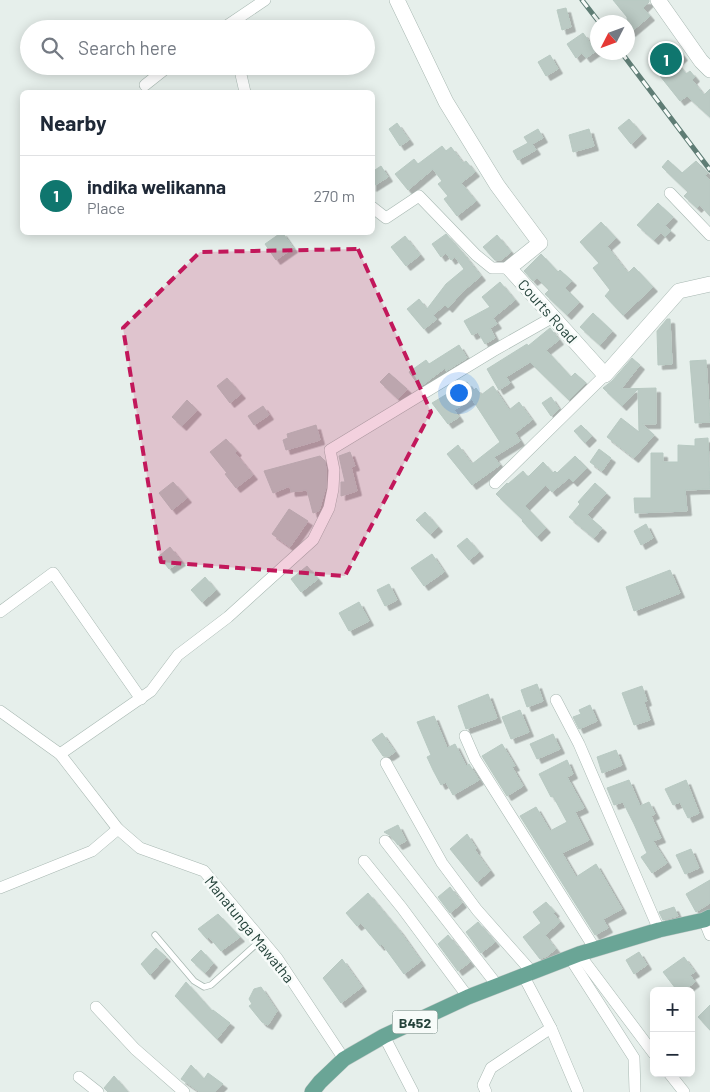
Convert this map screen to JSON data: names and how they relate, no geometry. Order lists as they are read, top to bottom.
{
  "streets": {
    "main road": ["B452"],
    "street": ["Courts Road", "Manatunga Mawatha"]
  },
  "crossings": [
    ["Manatunga Mawatha", "B452"]
  ],
  "north": "bottom left",
  "page": {
    "search": "Search here",
    "pins": "1",
    "heading": "Nearby",
    "list": [
      {
        "mark": "1",
        "name": "indika welikanna",
        "note": "Place",
        "value": "270 m"
      }
    ],
    "map_buttons": ["+", "−"]
  }
}
